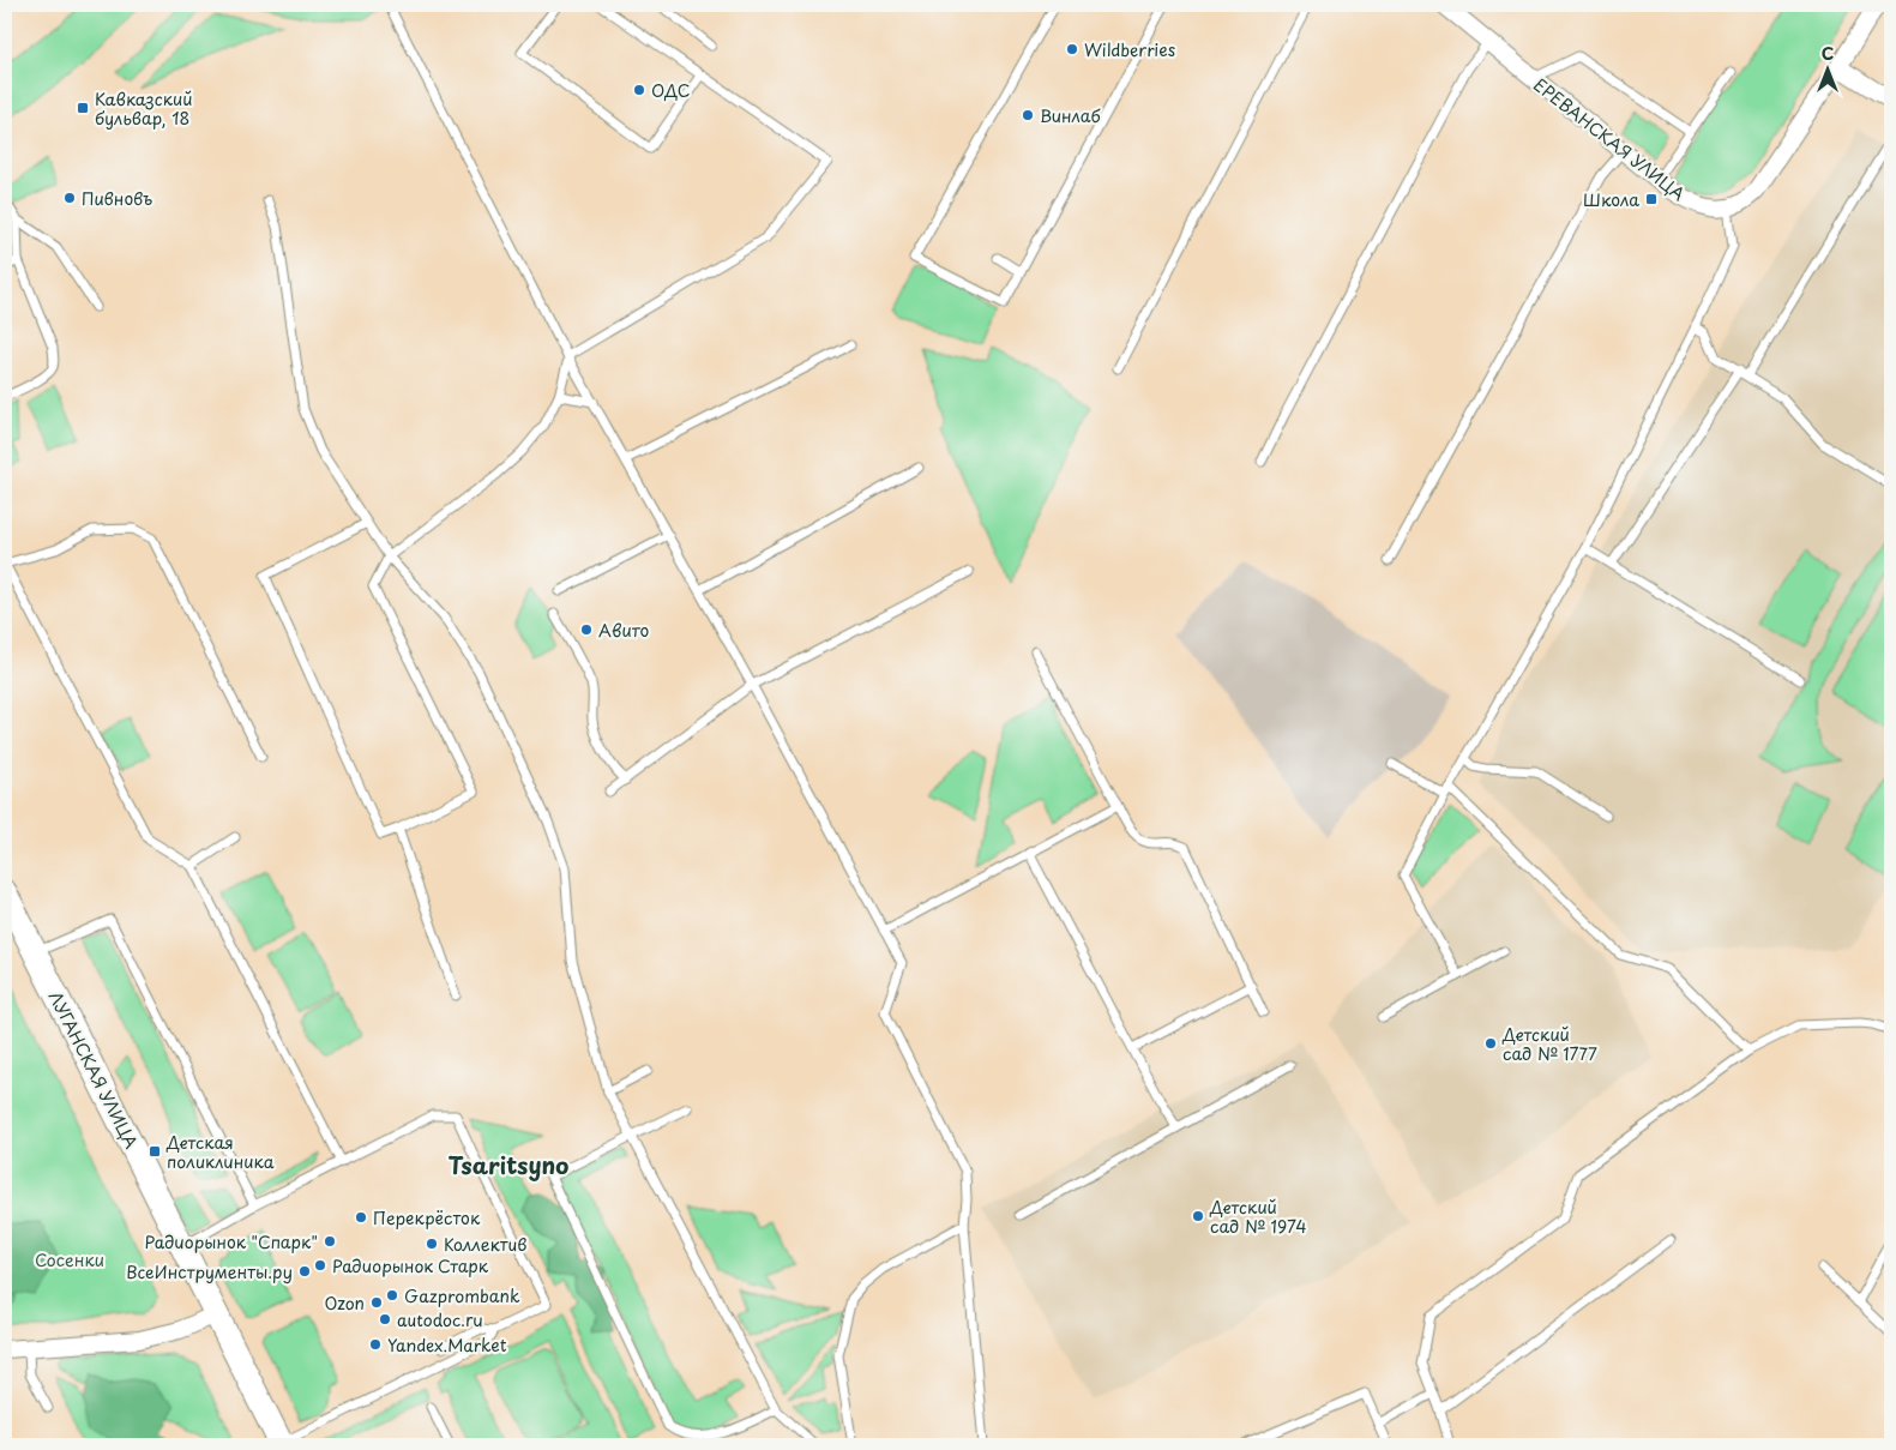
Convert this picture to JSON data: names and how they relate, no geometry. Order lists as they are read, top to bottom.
{
  "streets": {
    "main road": ["ЛУГАНСКАЯ УЛИЦА"],
    "street": ["ЕРЕВАНСКАЯ УЛИЦА"]
  },
  "districts": ["Tsaritsyno"],
  "parks": ["Сосенки"],
  "places": {
    "other": [
      "Wildberries",
      "ОДС",
      "Винлаб",
      "Пивновъ",
      "Авито",
      "Детский сад № 1777",
      "Детский сад № 1974",
      "Перекрёсток",
      "Радиорынок \"Спарк\"",
      "Коллектив",
      "Радиорынок Старк",
      "ВсеИнструменты.ру",
      "Gazprombank",
      "Ozon",
      "autodoc.ru",
      "Yandex.Market"
    ],
    "transit": ["Кавказский бульвар, 18", "Школа", "Детская поликлиника"]
  },
  "north": "top"
}
